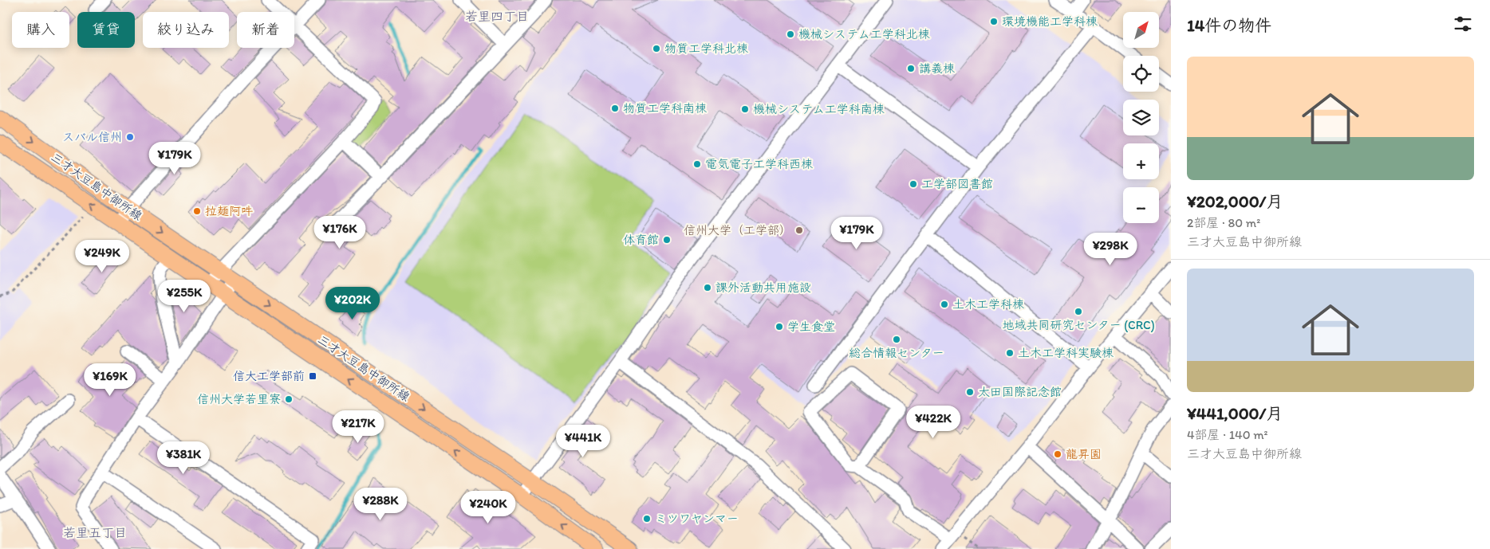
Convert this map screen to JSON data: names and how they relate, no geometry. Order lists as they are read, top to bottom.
{
  "streets": {
    "main road": ["三才大豆島中御所線"]
  },
  "districts": ["若里四丁目", "若里五丁目"],
  "places": {
    "other": [
      "環境機能工学科棟",
      "機械システム工学科北棟",
      "物質工学科北棟",
      "講義棟",
      "物質工学科南棟",
      "機械システム工学科南棟",
      "スバル信州",
      "電気電子工学科西棟",
      "工学部図書館",
      "拉麺阿吽",
      "信州大学（工学部）",
      "体育館",
      "課外活動共用施設",
      "土木工学科棟",
      "地域共同研究センター (CRC)",
      "学生食堂",
      "総合情報センター",
      "土木工学科実験棟",
      "太田国際記念館",
      "信州大学若里寮",
      "龍昇園",
      "ミツワヤンマー"
    ],
    "transit": ["信大工学部前"]
  },
  "north": "top right",
  "page": {
    "heading": "14件の物件",
    "map_buttons": ["+", "−"],
    "chip": [
      "購入",
      "賃貸",
      "絞り込み",
      "新着"
    ],
    "list": [
      {
        "name": "¥202,000/月",
        "note": "2部屋 · 80 m² · 三才大豆島中御所線"
      },
      {
        "name": "¥441,000/月",
        "note": "4部屋 · 140 m² · 三才大豆島中御所線"
      }
    ],
    "price": [
      "¥179K",
      "¥176K",
      "¥179K",
      "¥298K",
      "¥249K",
      "¥255K",
      "¥202K",
      "¥169K",
      "¥422K",
      "¥217K",
      "¥441K",
      "¥381K",
      "¥288K",
      "¥240K"
    ]
  }
}
